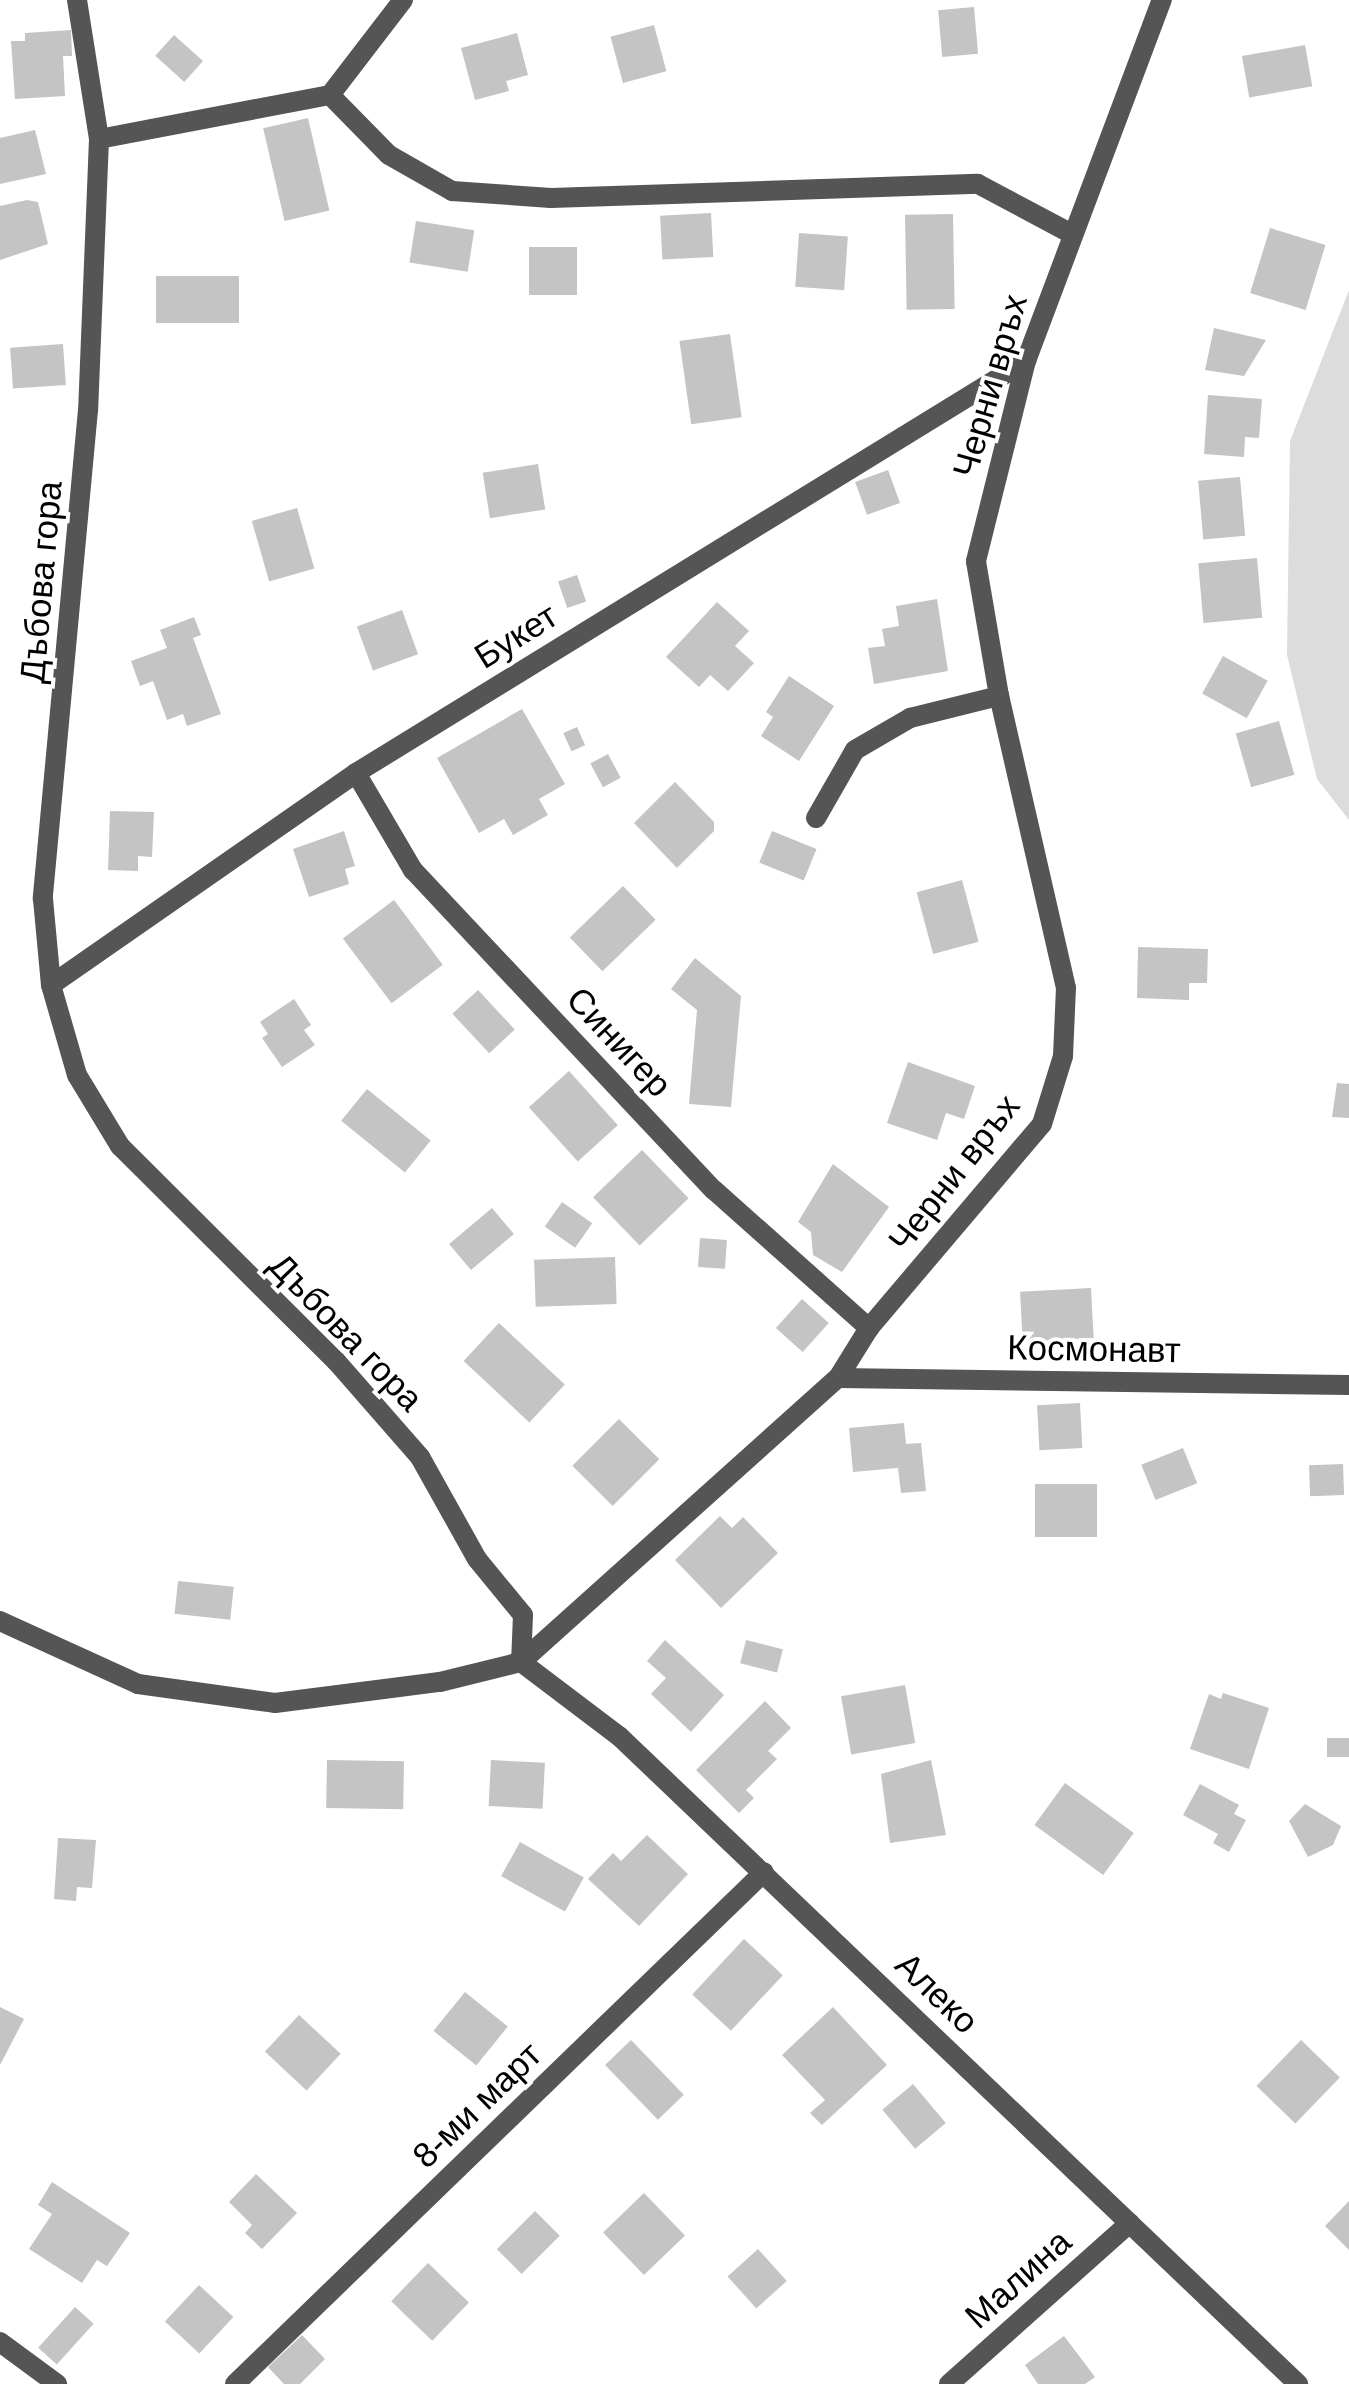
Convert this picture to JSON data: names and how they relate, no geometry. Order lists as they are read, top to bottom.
{
  "streets": {
    "street": [
      "Черни връх",
      "Дъбова гора",
      "Букет",
      "Синигер",
      "Космонавт",
      "Алеко",
      "8-ми март",
      "Малина"
    ]
  },
  "crossings": [
    ["Черни връх", "Дъбова гора"],
    ["Черни връх", "Букет"],
    ["Черни връх", "Синигер"],
    ["Черни връх", "Космонавт"],
    ["Черни връх", "Алеко"],
    ["Дъбова гора", "Букет"],
    ["Дъбова гора", "Алеко"],
    ["Букет", "Синигер"],
    ["Алеко", "8-ми март"],
    ["Алеко", "Малина"]
  ]
}
